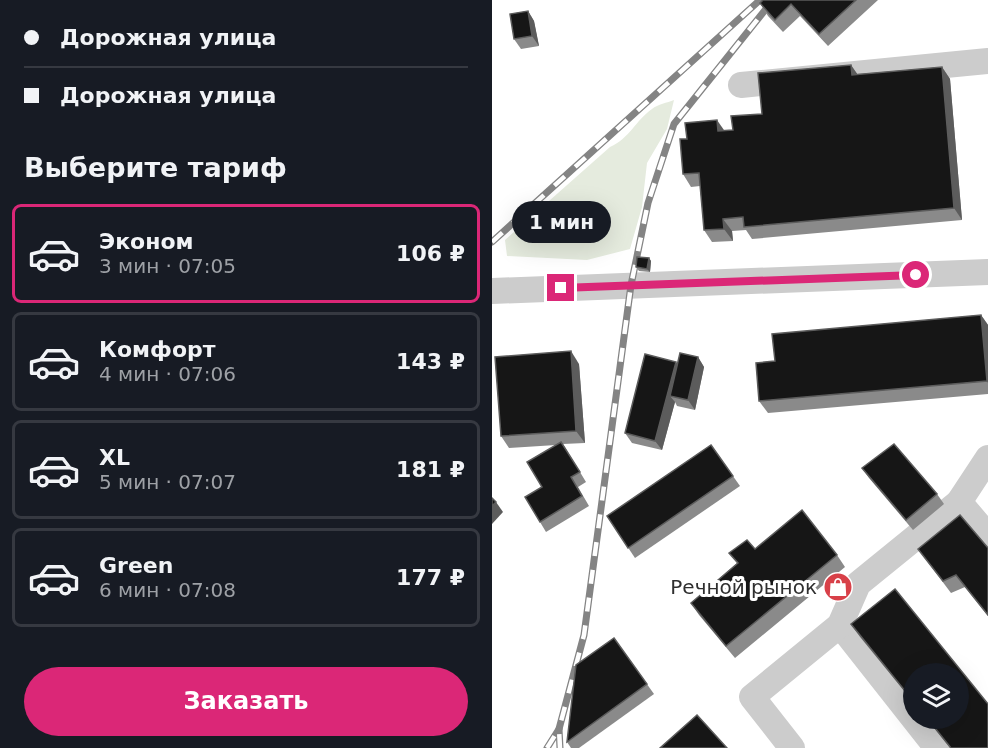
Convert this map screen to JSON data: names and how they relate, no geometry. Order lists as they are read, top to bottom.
{
  "places": {
    "shop": ["Речной рынок"]
  },
  "page": {
    "banner": ["Дорожная улица", "Дорожная улица"],
    "heading": "Выберите тариф",
    "bubble": "1 мин",
    "list": [
      {
        "name": "Эконом",
        "note": "3 мин · 07:05",
        "value": "106 ₽"
      },
      {
        "name": "Комфорт",
        "note": "4 мин · 07:06",
        "value": "143 ₽"
      },
      {
        "name": "XL",
        "note": "5 мин · 07:07",
        "value": "181 ₽"
      },
      {
        "name": "Green",
        "note": "6 мин · 07:08",
        "value": "177 ₽"
      }
    ],
    "buttons": "Заказать"
  }
}
